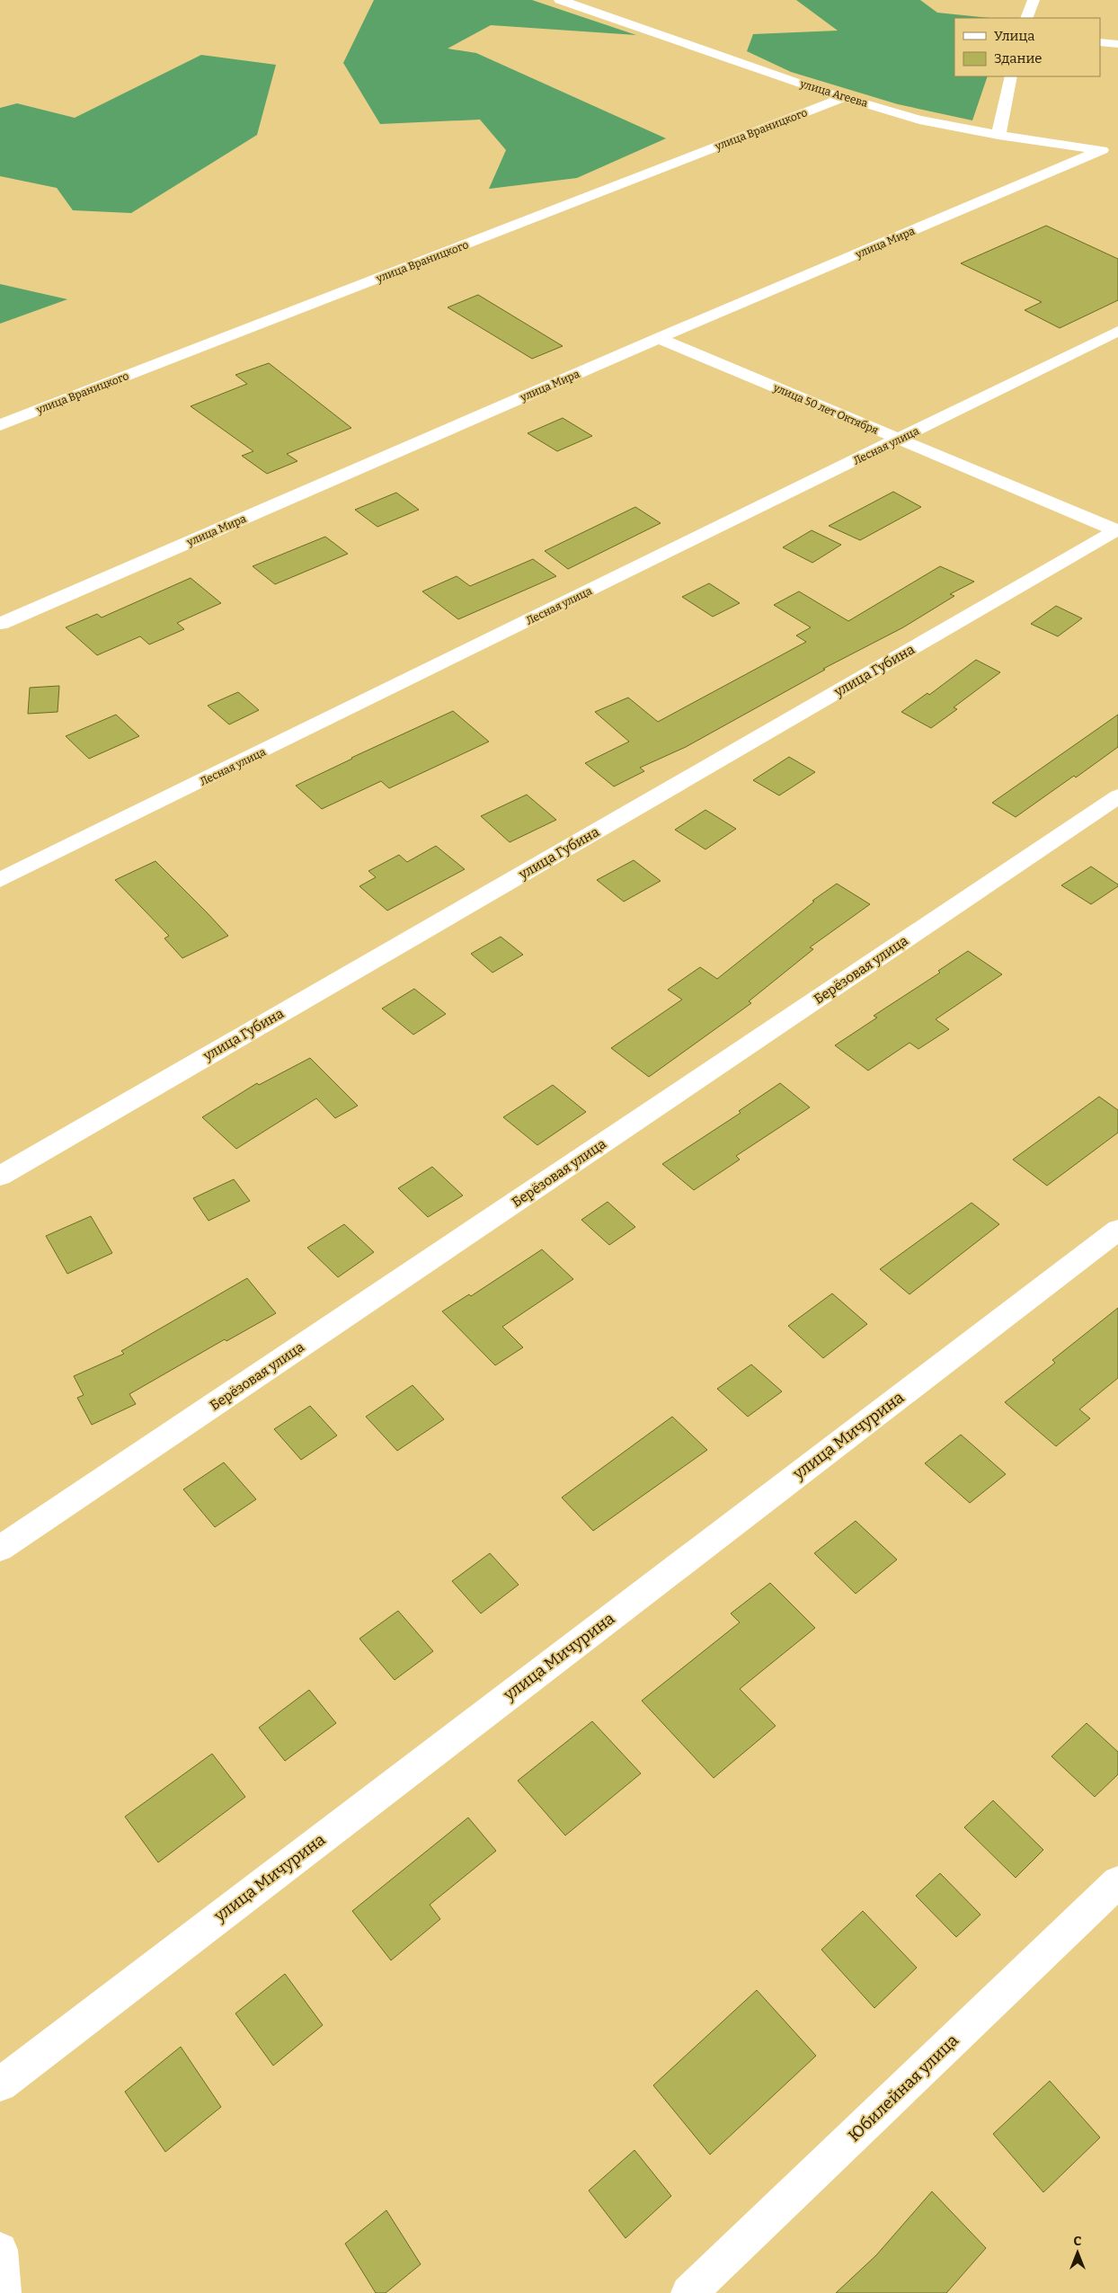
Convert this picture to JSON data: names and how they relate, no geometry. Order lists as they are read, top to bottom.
{
  "streets": {
    "street": [
      "улица Агеева",
      "улица Враницкого",
      "улица Мира",
      "улица 50 лет Октября",
      "Лесная улица",
      "улица Губина",
      "Берёзовая улица",
      "улица Мичурина",
      "Юбилейная улица"
    ]
  },
  "crossings": [
    ["улица Агеева", "улица Враницкого"],
    ["улица Агеева", "улица Мира"],
    ["улица Мира", "улица 50 лет Октября"],
    ["улица 50 лет Октября", "Лесная улица"],
    ["улица 50 лет Октября", "улица Губина"]
  ],
  "legend": ["Улица", "Здание"],
  "north": "top"
}
